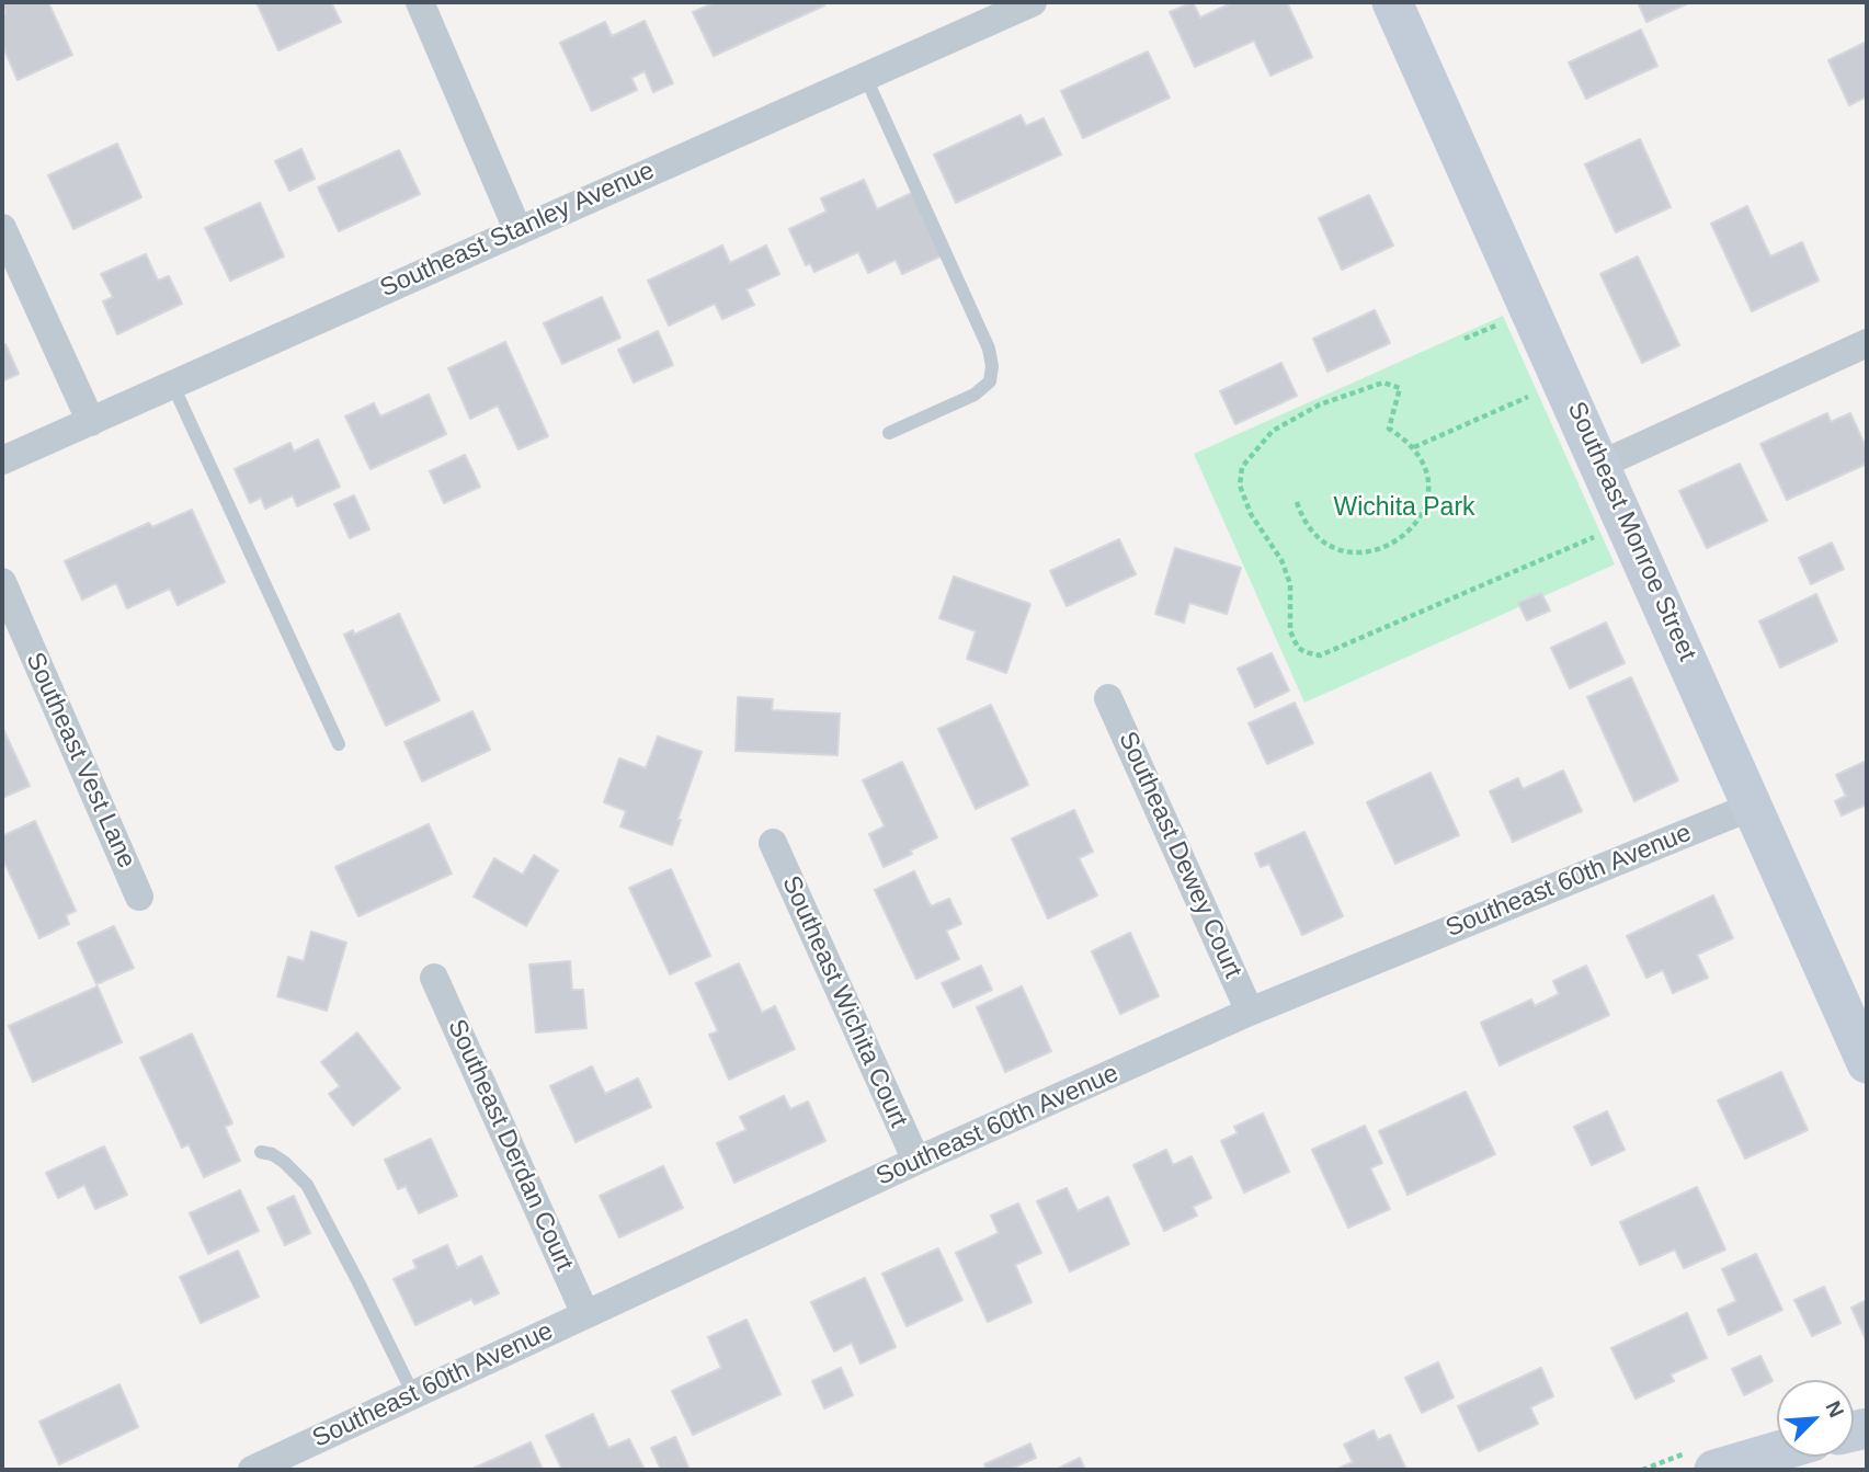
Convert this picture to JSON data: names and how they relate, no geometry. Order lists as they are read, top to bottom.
{
  "streets": {
    "street": [
      "Southeast Stanley Avenue",
      "Southeast Monroe Street",
      "Southeast Vest Lane",
      "Southeast Dewey Court",
      "Southeast 60th Avenue",
      "Southeast Wichita Court",
      "Southeast Derdan Court"
    ]
  },
  "crossings": [
    ["Southeast Monroe Street", "Southeast 60th Avenue"],
    ["Southeast Dewey Court", "Southeast 60th Avenue"],
    ["Southeast 60th Avenue", "Southeast Wichita Court"],
    ["Southeast 60th Avenue", "Southeast Derdan Court"]
  ],
  "parks": ["Wichita Park"],
  "north": "top right"
}
